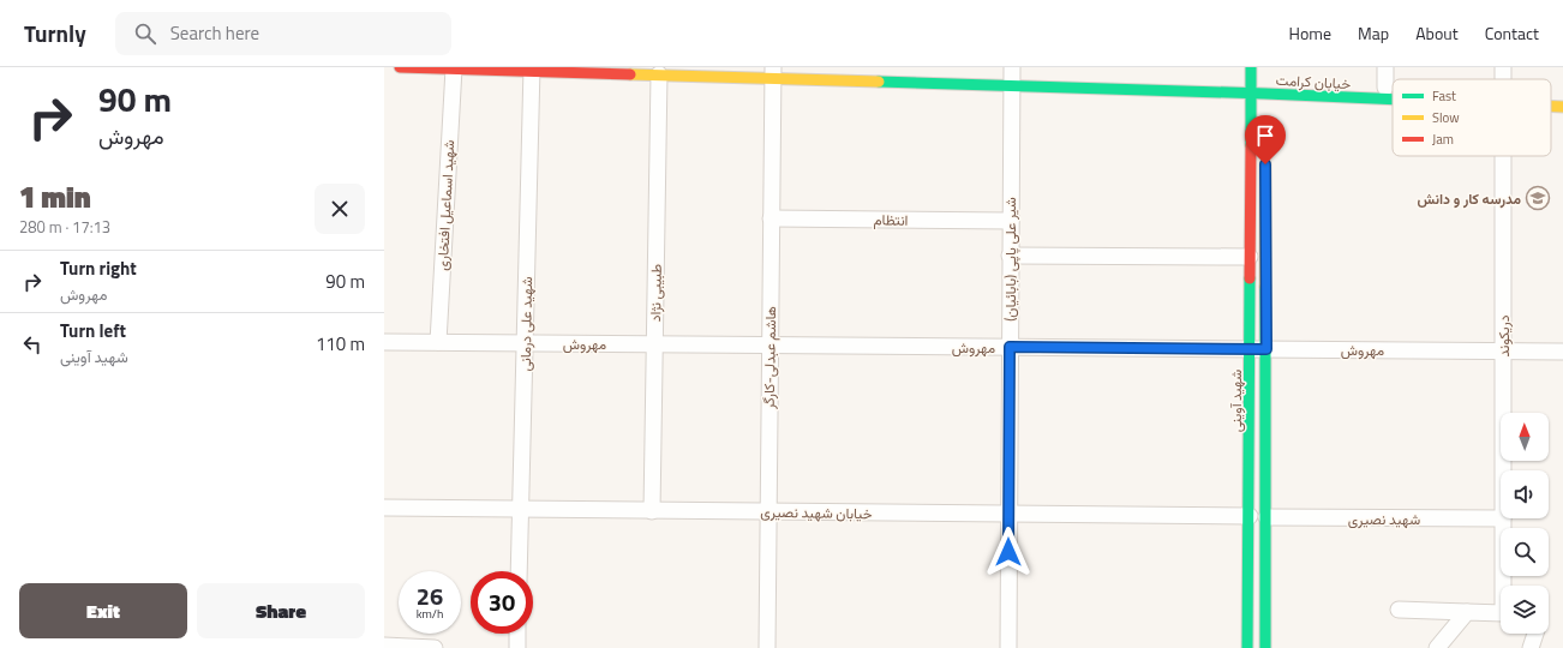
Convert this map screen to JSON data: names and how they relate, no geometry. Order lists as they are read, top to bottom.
{
  "streets": {
    "main road": ["خیابان کرامت", "شهید آوینی"],
    "street": [
      "شهید اسماعیل افتخاری",
      "انتظام",
      "شیر علی پاپی (بابائیان)",
      "طبیبی نژاد",
      "شهید علی درمانی",
      "دریکوند",
      "مهروش",
      "هاشم عبدلی-کارگر",
      "خیابان شهید نصیری",
      "شهید نصیری"
    ]
  },
  "crossings": [
    ["خیابان کرامت", "شهید اسماعیل افتخاری"],
    ["خیابان کرامت", "شیر علی پاپی (بابائیان)"],
    ["خیابان کرامت", "طبیبی نژاد"],
    ["خیابان کرامت", "شهید علی درمانی"],
    ["خیابان کرامت", "هاشم عبدلی-کارگر"],
    ["خیابان کرامت", "شهید آوینی"],
    ["شهید اسماعیل افتخاری", "مهروش"],
    ["انتظام", "شیر علی پاپی (بابائیان)"],
    ["انتظام", "هاشم عبدلی-کارگر"],
    ["شیر علی پاپی (بابائیان)", "مهروش"],
    ["شیر علی پاپی (بابائیان)", "خیابان شهید نصیری"],
    ["طبیبی نژاد", "مهروش"],
    ["طبیبی نژاد", "خیابان شهید نصیری"],
    ["شهید علی درمانی", "مهروش"],
    ["شهید علی درمانی", "خیابان شهید نصیری"],
    ["دریکوند", "مهروش"],
    ["مهروش", "هاشم عبدلی-کارگر"],
    ["مهروش", "شهید آوینی"],
    ["هاشم عبدلی-کارگر", "خیابان شهید نصیری"],
    ["شهید آوینی", "خیابان شهید نصیری"]
  ],
  "places": {
    "school or university": ["مدرسه کار و دانش"]
  },
  "legend": ["Fast", "Slow", "Jam"],
  "north": "top",
  "page": {
    "header": "Turnly",
    "search": "Search here",
    "nav": [
      "Home",
      "Map",
      "About",
      "Contact"
    ],
    "turn": ["90 m", "مهروش"],
    "heading": ["1 min", "280 m · 17:13"],
    "list": [
      {
        "name": "Turn right",
        "note": "مهروش",
        "value": "90 m"
      },
      {
        "name": "Turn left",
        "note": "شهید آوینی",
        "value": "110 m"
      }
    ],
    "speed": "26 km/h",
    "limit": "30",
    "buttons": ["Exit", "Share"]
  }
}
